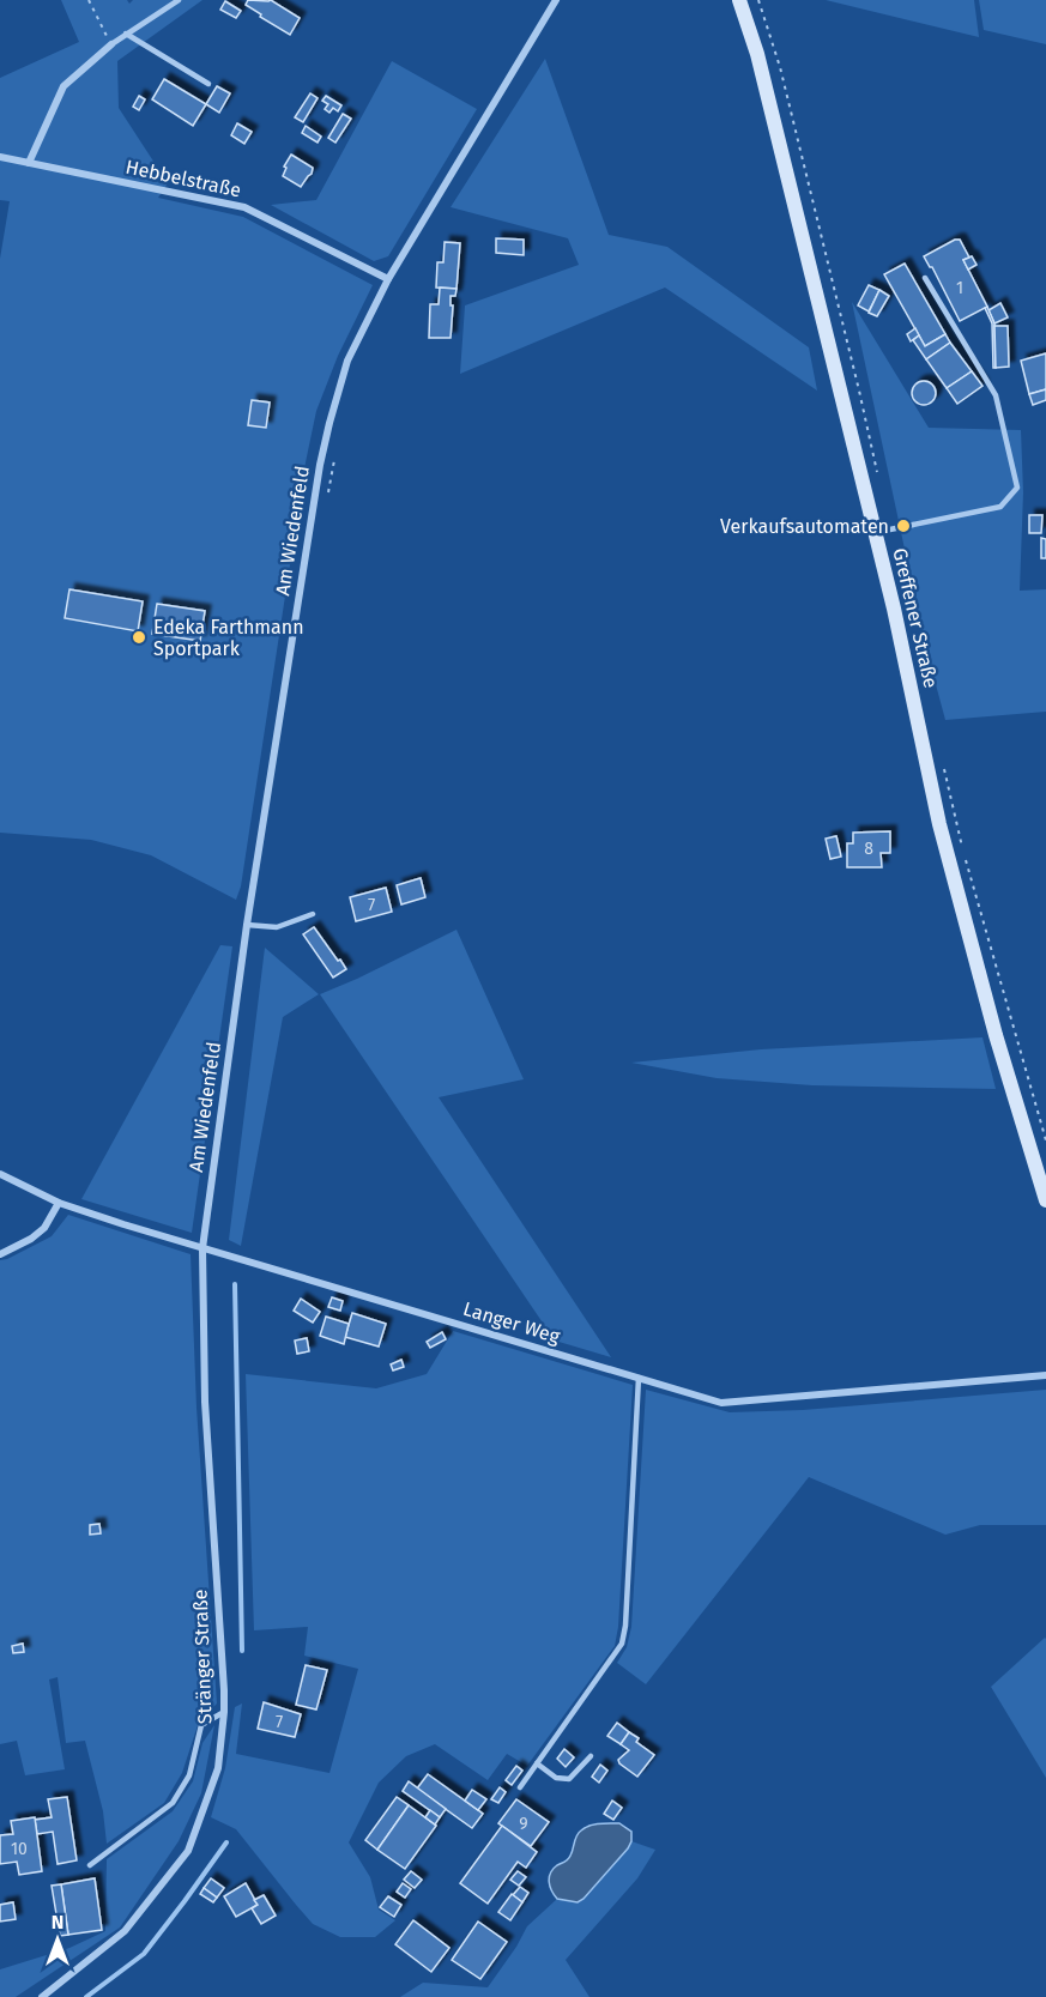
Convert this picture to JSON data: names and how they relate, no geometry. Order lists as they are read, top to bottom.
{
  "streets": {
    "main road": ["Greffener Straße"],
    "street": [
      "Hebbelstraße",
      "Am Wiedenfeld",
      "Langer Weg",
      "Stränger Straße"
    ]
  },
  "crossings": [
    ["Hebbelstraße", "Am Wiedenfeld"],
    ["Am Wiedenfeld", "Langer Weg"],
    ["Am Wiedenfeld", "Stränger Straße"],
    ["Langer Weg", "Stränger Straße"]
  ],
  "places": ["Verkaufsautomaten", "Edeka Farthmann Sportpark"],
  "house_numbers": [
    "1",
    "8",
    "7",
    "7",
    "9",
    "10"
  ],
  "north": "top"
}
